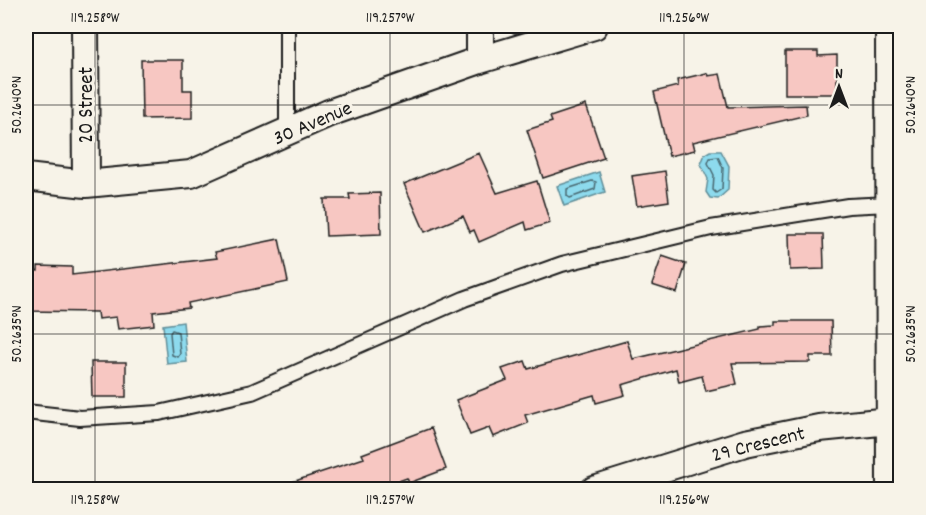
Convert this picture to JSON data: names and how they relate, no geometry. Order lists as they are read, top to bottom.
{
  "streets": {
    "street": ["20 Street", "30 Avenue", "29 Crescent"]
  },
  "crossings": [
    ["20 Street", "30 Avenue"]
  ],
  "north": "top",
  "coordinates": [
    "119.258°W",
    "119.257°W",
    "119.256°W",
    "50.2640°N",
    "50.2635°N"
  ]
}
